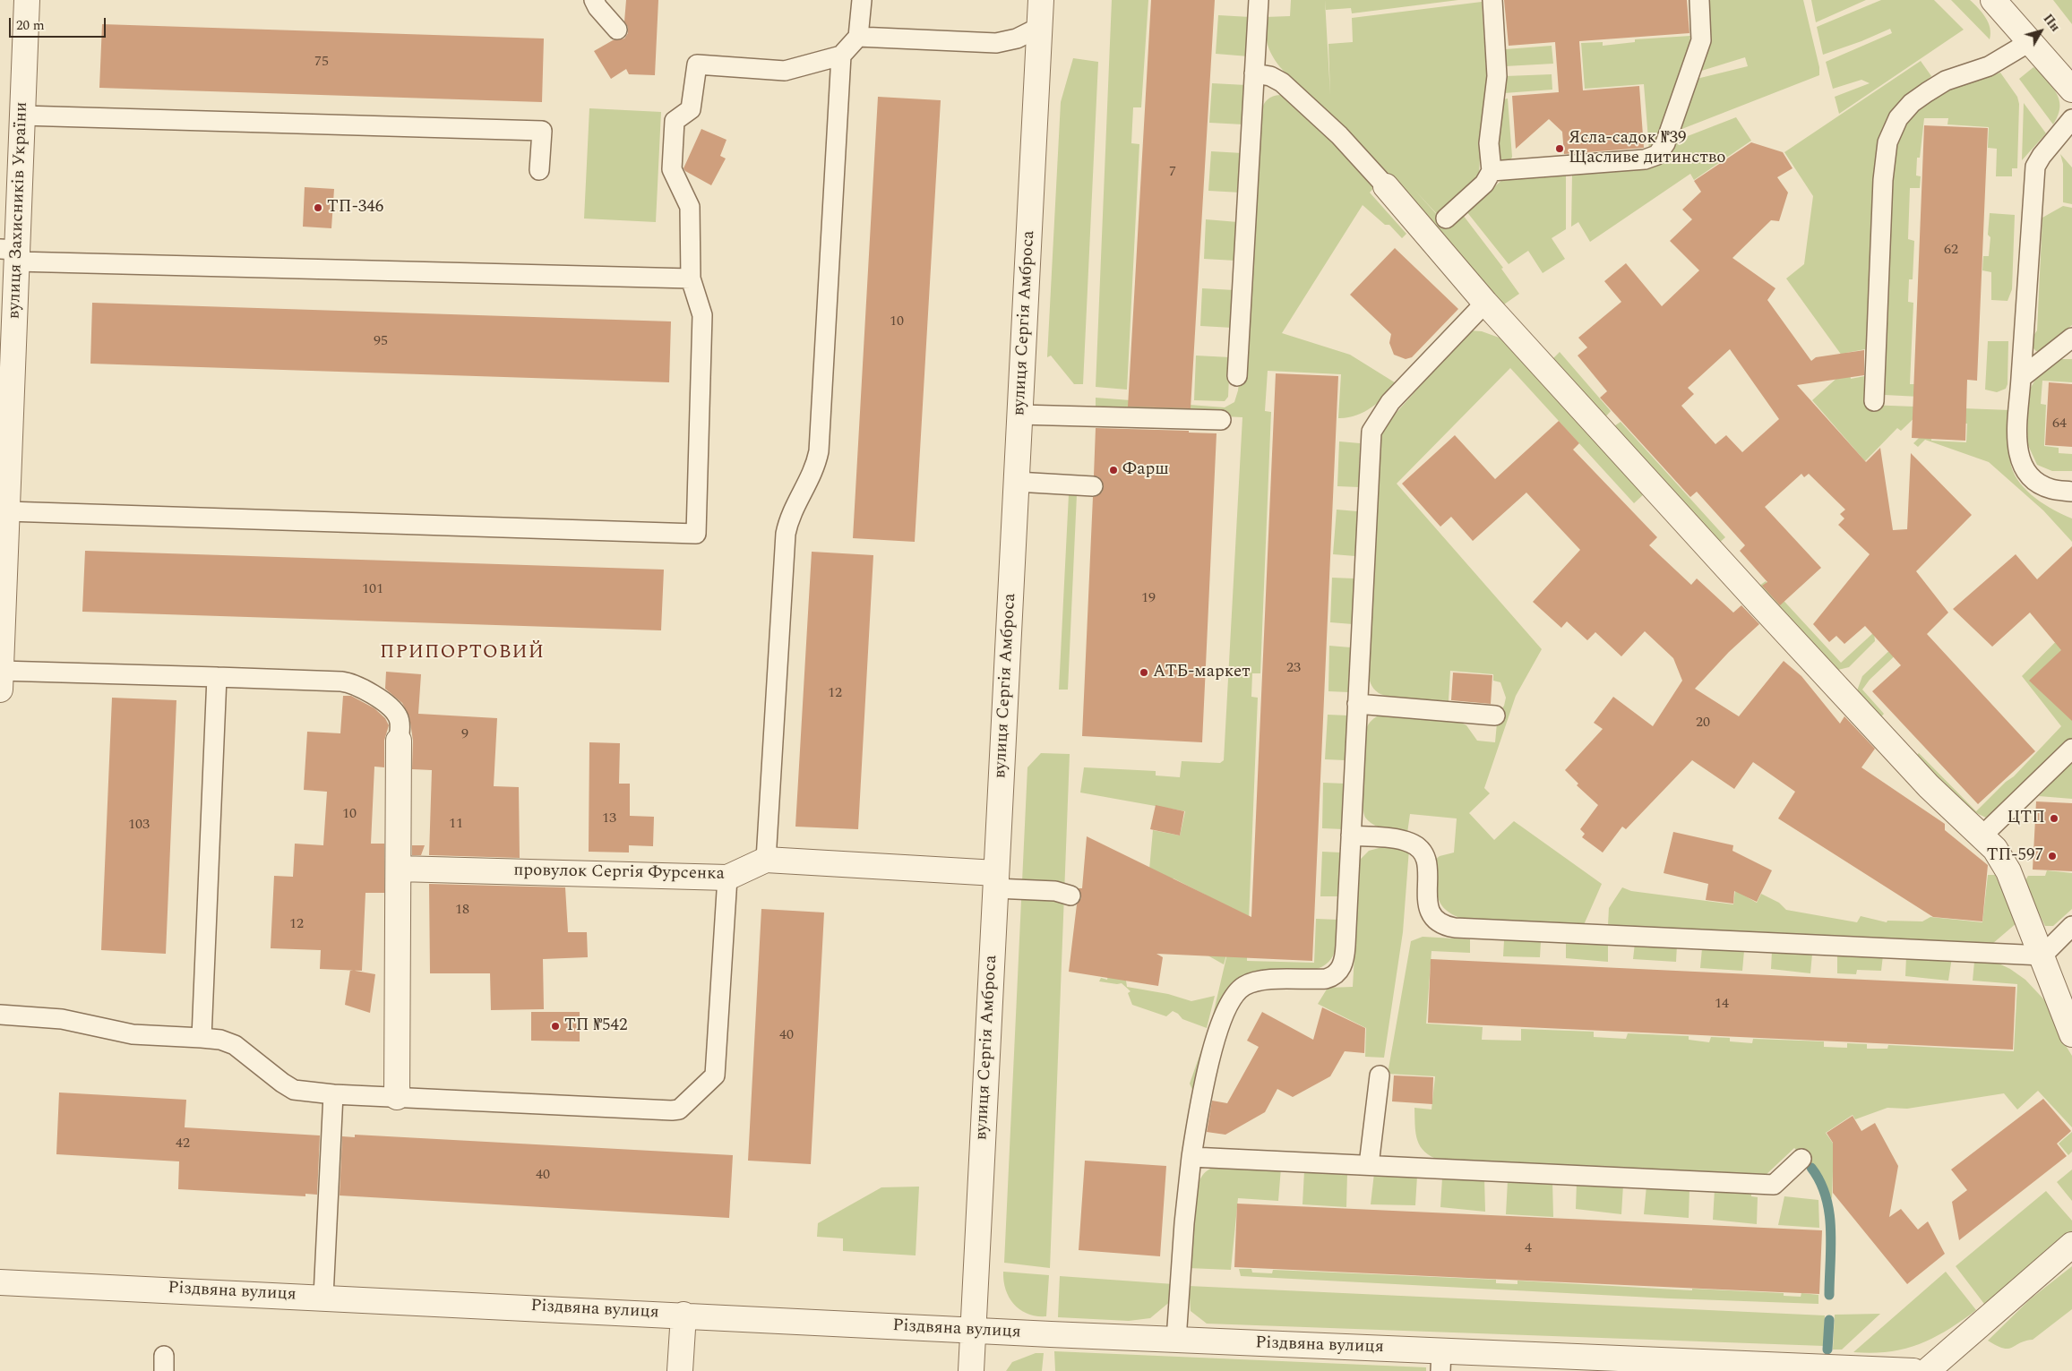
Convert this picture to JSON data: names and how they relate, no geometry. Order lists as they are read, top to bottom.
{
  "streets": {
    "street": [
      "вулиця Захисників України",
      "вулиця Сергія Амброса",
      "провулок Сергія Фурсенка",
      "Різдвяна вулиця"
    ]
  },
  "crossings": [
    ["вулиця Сергія Амброса", "провулок Сергія Фурсенка"],
    ["вулиця Сергія Амброса", "Різдвяна вулиця"]
  ],
  "districts": ["ПРИПОРТОВИЙ"],
  "places": [
    "Ясла-садок №39 Щасливе дитинство",
    "ТП-346",
    "Фарш",
    "АТБ-маркет",
    "ЦТП",
    "ТП-597",
    "ТП №542"
  ],
  "house_numbers": [
    "75",
    "7",
    "62",
    "10",
    "95",
    "64",
    "101",
    "19",
    "23",
    "12",
    "20",
    "9",
    "10",
    "13",
    "11",
    "103",
    "18",
    "12",
    "14",
    "40",
    "42",
    "40",
    "4"
  ],
  "scale_bar": "20 m",
  "north": "top right"
}
